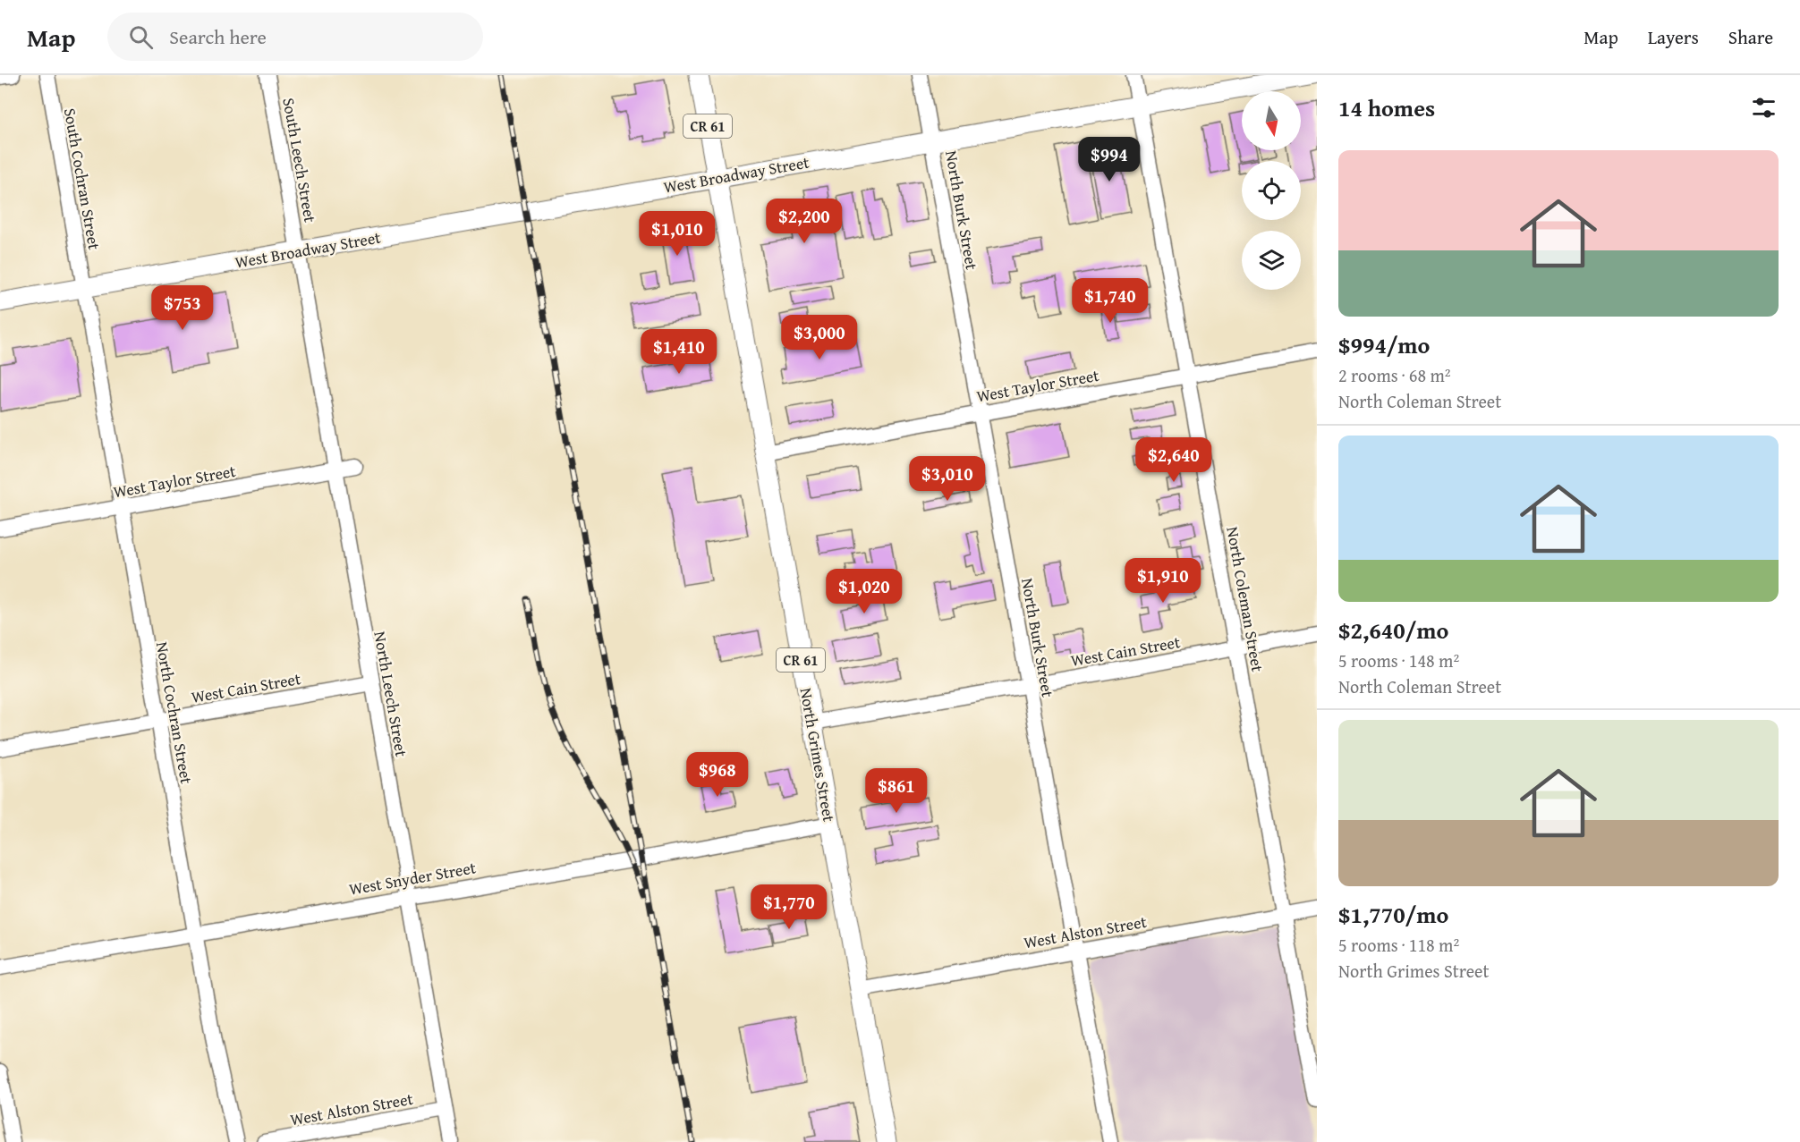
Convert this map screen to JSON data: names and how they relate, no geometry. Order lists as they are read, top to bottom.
{
  "streets": {
    "main road": ["CR 61", "West Broadway Street", "North Grimes Street"],
    "street": [
      "South Leech Street",
      "South Cochran Street",
      "North Burk Street",
      "West Taylor Street",
      "North Coleman Street",
      "West Cain Street",
      "North Leech Street",
      "North Cochran Street",
      "West Snyder Street",
      "West Alston Street"
    ]
  },
  "crossings": [
    ["CR 61", "West Broadway Street"],
    ["CR 61", "North Grimes Street"],
    ["South Leech Street", "West Broadway Street"],
    ["South Leech Street", "North Leech Street"],
    ["West Broadway Street", "South Cochran Street"],
    ["West Broadway Street", "North Burk Street"],
    ["West Broadway Street", "North Coleman Street"],
    ["West Broadway Street", "North Leech Street"],
    ["West Broadway Street", "North Cochran Street"],
    ["West Broadway Street", "North Grimes Street"],
    ["South Cochran Street", "North Cochran Street"],
    ["North Burk Street", "West Taylor Street"],
    ["North Burk Street", "West Cain Street"],
    ["North Burk Street", "West Alston Street"],
    ["West Taylor Street", "North Coleman Street"],
    ["West Taylor Street", "North Leech Street"],
    ["West Taylor Street", "North Cochran Street"],
    ["West Taylor Street", "North Grimes Street"],
    ["North Coleman Street", "West Cain Street"],
    ["North Coleman Street", "West Alston Street"],
    ["West Cain Street", "North Leech Street"],
    ["West Cain Street", "North Cochran Street"],
    ["West Cain Street", "North Grimes Street"],
    ["North Leech Street", "West Snyder Street"],
    ["North Leech Street", "West Alston Street"],
    ["North Cochran Street", "West Snyder Street"],
    ["North Grimes Street", "West Snyder Street"],
    ["North Grimes Street", "West Alston Street"]
  ],
  "north": "bottom",
  "page": {
    "header": "Map",
    "search": "Search here",
    "nav": ["Map", "Layers", "Share"],
    "heading": "14 homes",
    "price": [
      "$994",
      "$2,200",
      "$1,010",
      "$1,740",
      "$753",
      "$3,000",
      "$1,410",
      "$2,640",
      "$3,010",
      "$1,910",
      "$1,020",
      "$968",
      "$861",
      "$1,770"
    ],
    "list": [
      {
        "name": "$994/mo",
        "note": "2 rooms · 68 m² · North Coleman Street"
      },
      {
        "name": "$2,640/mo",
        "note": "5 rooms · 148 m² · North Coleman Street"
      },
      {
        "name": "$1,770/mo",
        "note": "5 rooms · 118 m² · North Grimes Street"
      }
    ]
  }
}
